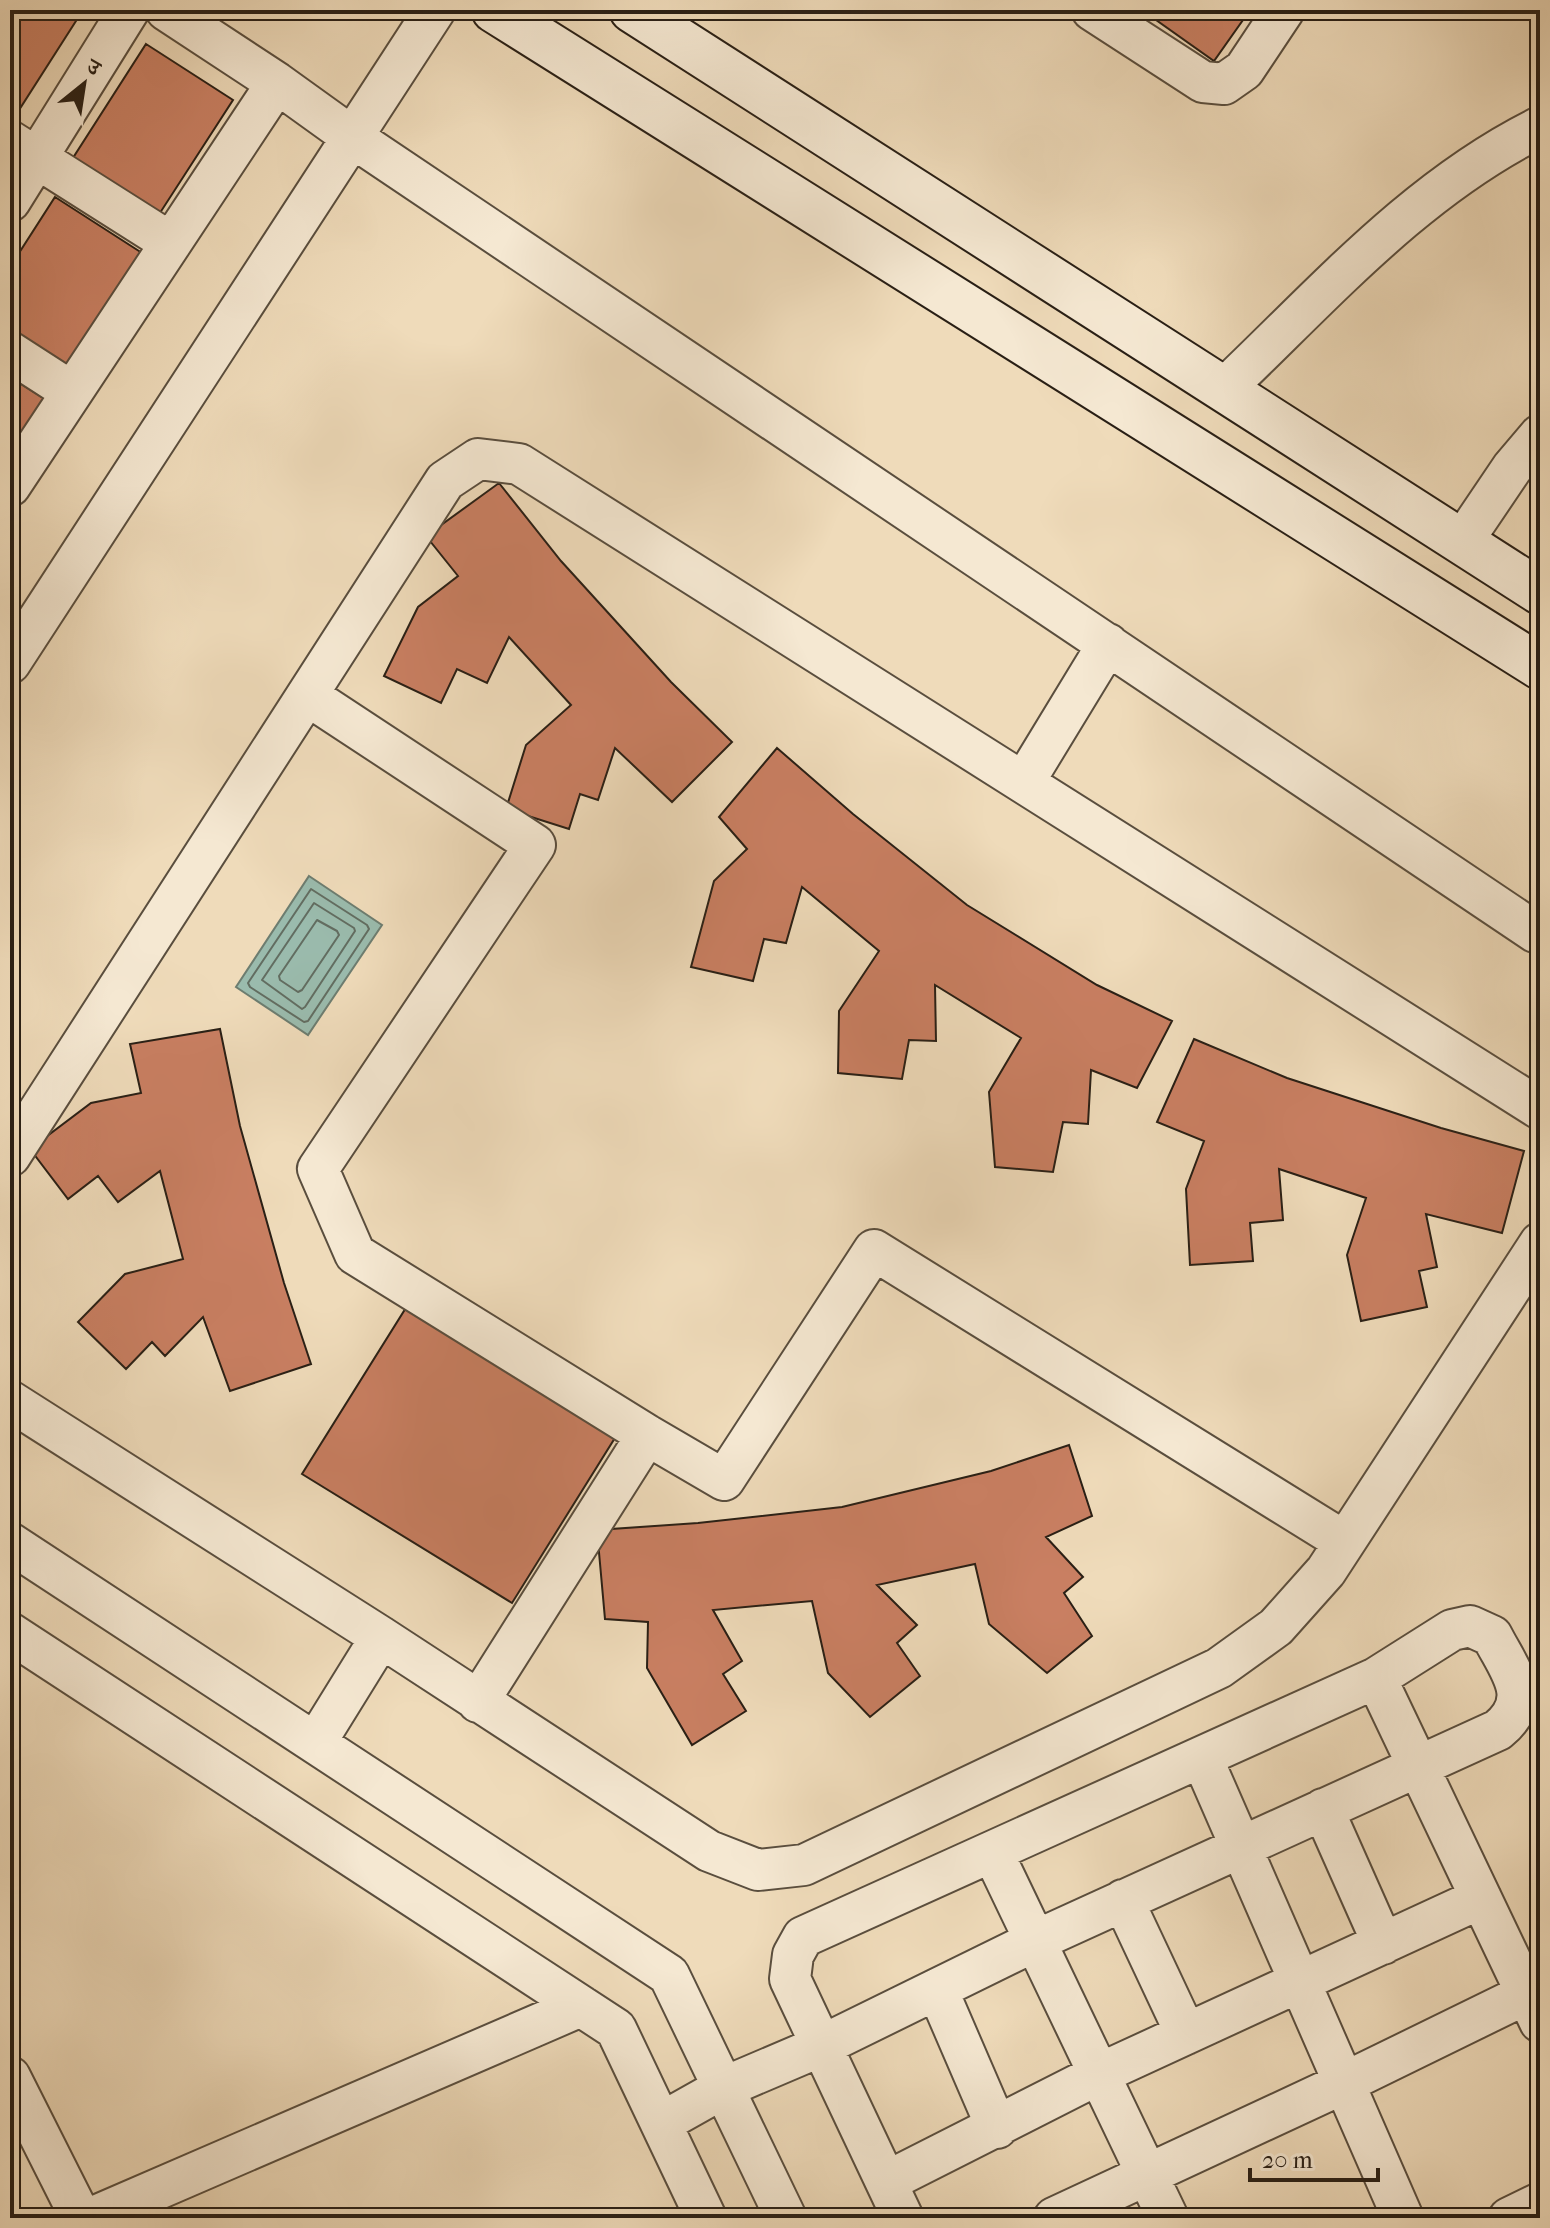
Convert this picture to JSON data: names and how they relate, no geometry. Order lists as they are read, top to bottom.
{
  "scale_bar": "20 m",
  "north": "top right"
}
